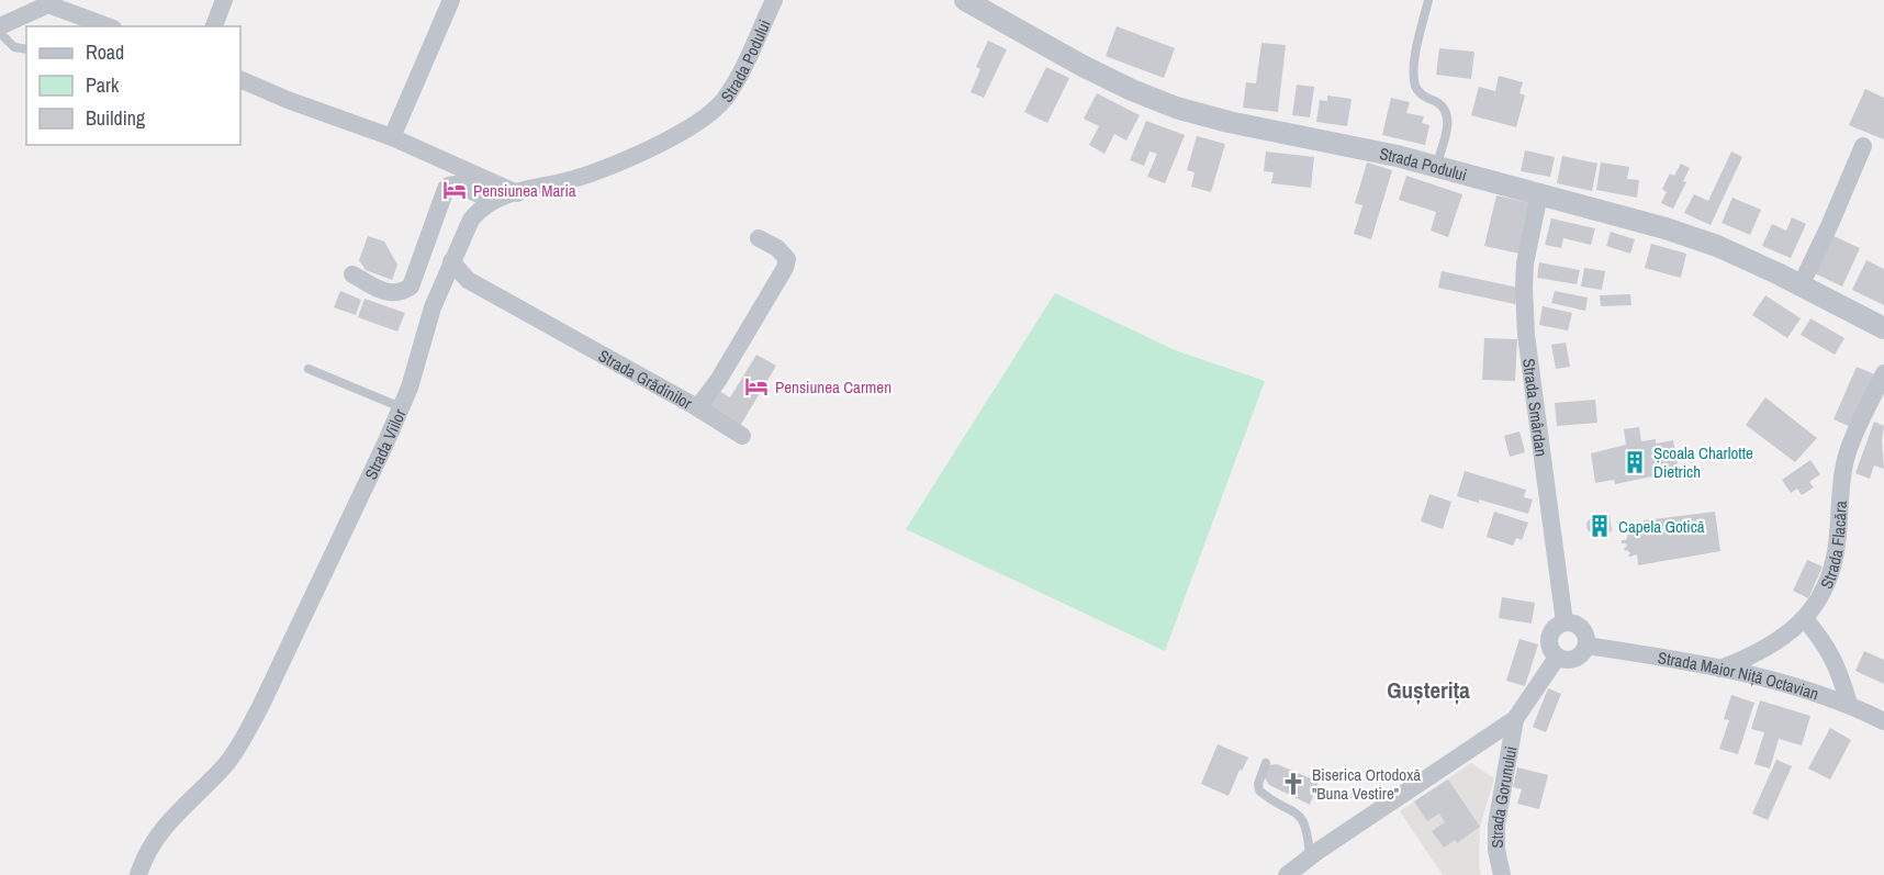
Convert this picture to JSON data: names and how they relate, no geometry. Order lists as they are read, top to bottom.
{
  "streets": {
    "street": [
      "Strada Podului",
      "Strada Grădinilor",
      "Strada Smârdan",
      "Strada Viilor",
      "Strada Flacăra",
      "Strada Maior Niță Octavian",
      "Strada Gorunului"
    ]
  },
  "crossings": [
    ["Strada Podului", "Strada Smârdan"],
    ["Strada Grădinilor", "Strada Viilor"],
    ["Strada Smârdan", "Strada Maior Niță Octavian"],
    ["Strada Flacăra", "Strada Maior Niță Octavian"]
  ],
  "districts": ["Gușterița"],
  "places": {
    "hotel": ["Pensiunea Maria", "Pensiunea Carmen"],
    "building": ["Școala Charlotte Dietrich", "Capela Gotică"],
    "church": ["Biserica Ortodoxă \"Buna Vestire\""]
  },
  "legend": ["Road", "Park", "Building"]
}
